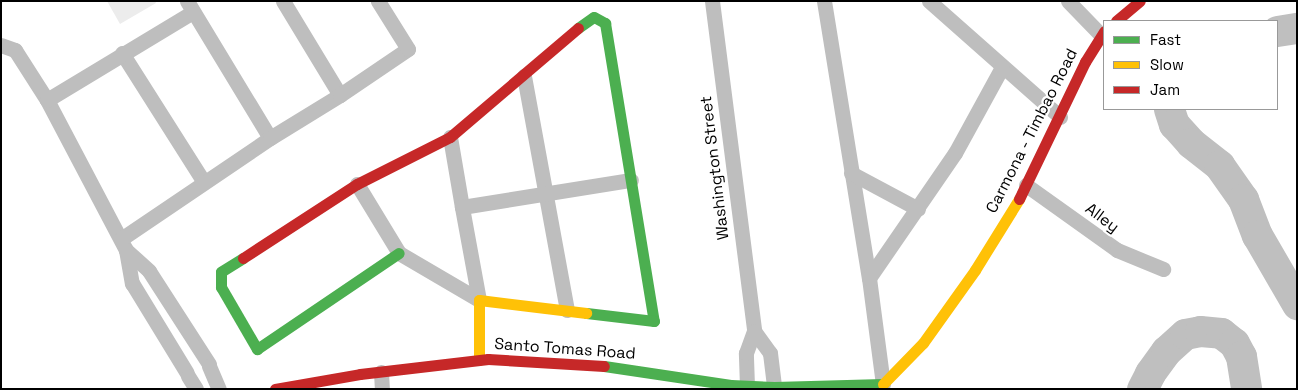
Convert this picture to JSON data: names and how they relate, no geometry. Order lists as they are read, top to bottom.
{
  "streets": {
    "street": [
      "Carmona - Timbao Road",
      "Washington Street",
      "Alley",
      "Santo Tomas Road"
    ]
  },
  "crossings": [
    ["Carmona - Timbao Road", "Alley"],
    ["Carmona - Timbao Road", "Santo Tomas Road"],
    ["Washington Street", "Santo Tomas Road"]
  ],
  "legend": ["Fast", "Slow", "Jam"]
}
